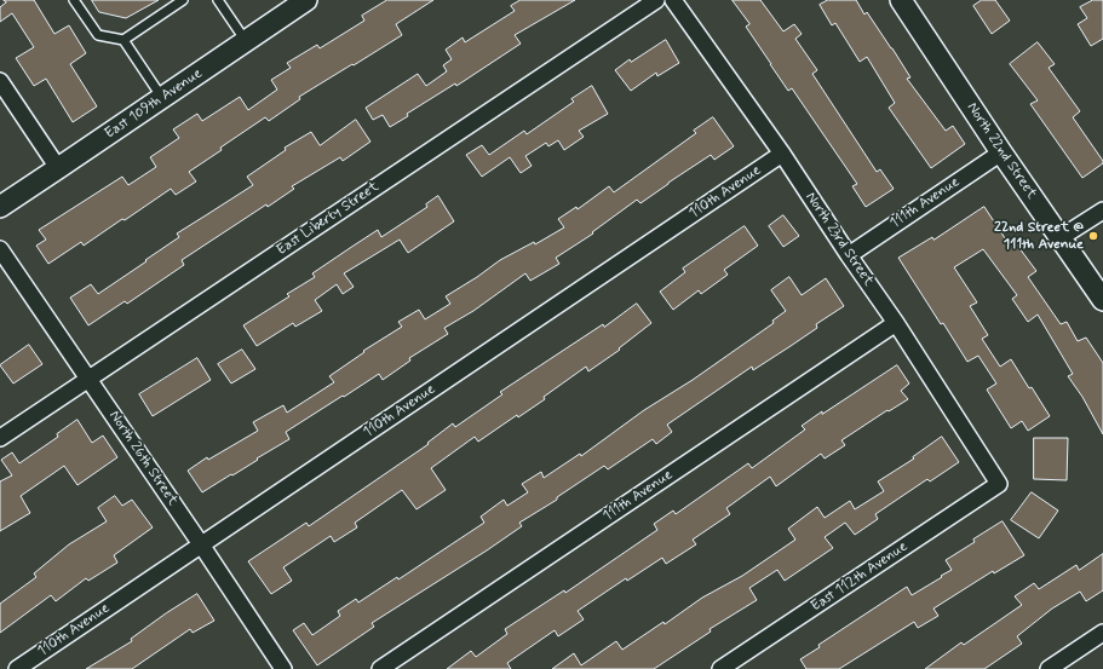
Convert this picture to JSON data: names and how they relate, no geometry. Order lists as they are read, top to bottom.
{
  "streets": {
    "street": [
      "East 109th Avenue",
      "North 22nd Street",
      "110th Avenue",
      "111th Avenue",
      "East Liberty Street",
      "North 23rd Street",
      "North 26th Street",
      "East 112th Avenue"
    ]
  },
  "crossings": [
    ["North 22nd Street", "111th Avenue"],
    ["110th Avenue", "North 23rd Street"],
    ["110th Avenue", "North 26th Street"],
    ["111th Avenue", "North 23rd Street"],
    ["East Liberty Street", "North 26th Street"],
    ["North 23rd Street", "East 112th Avenue"]
  ],
  "places": ["22nd Street @ 111th Avenue"]
}
